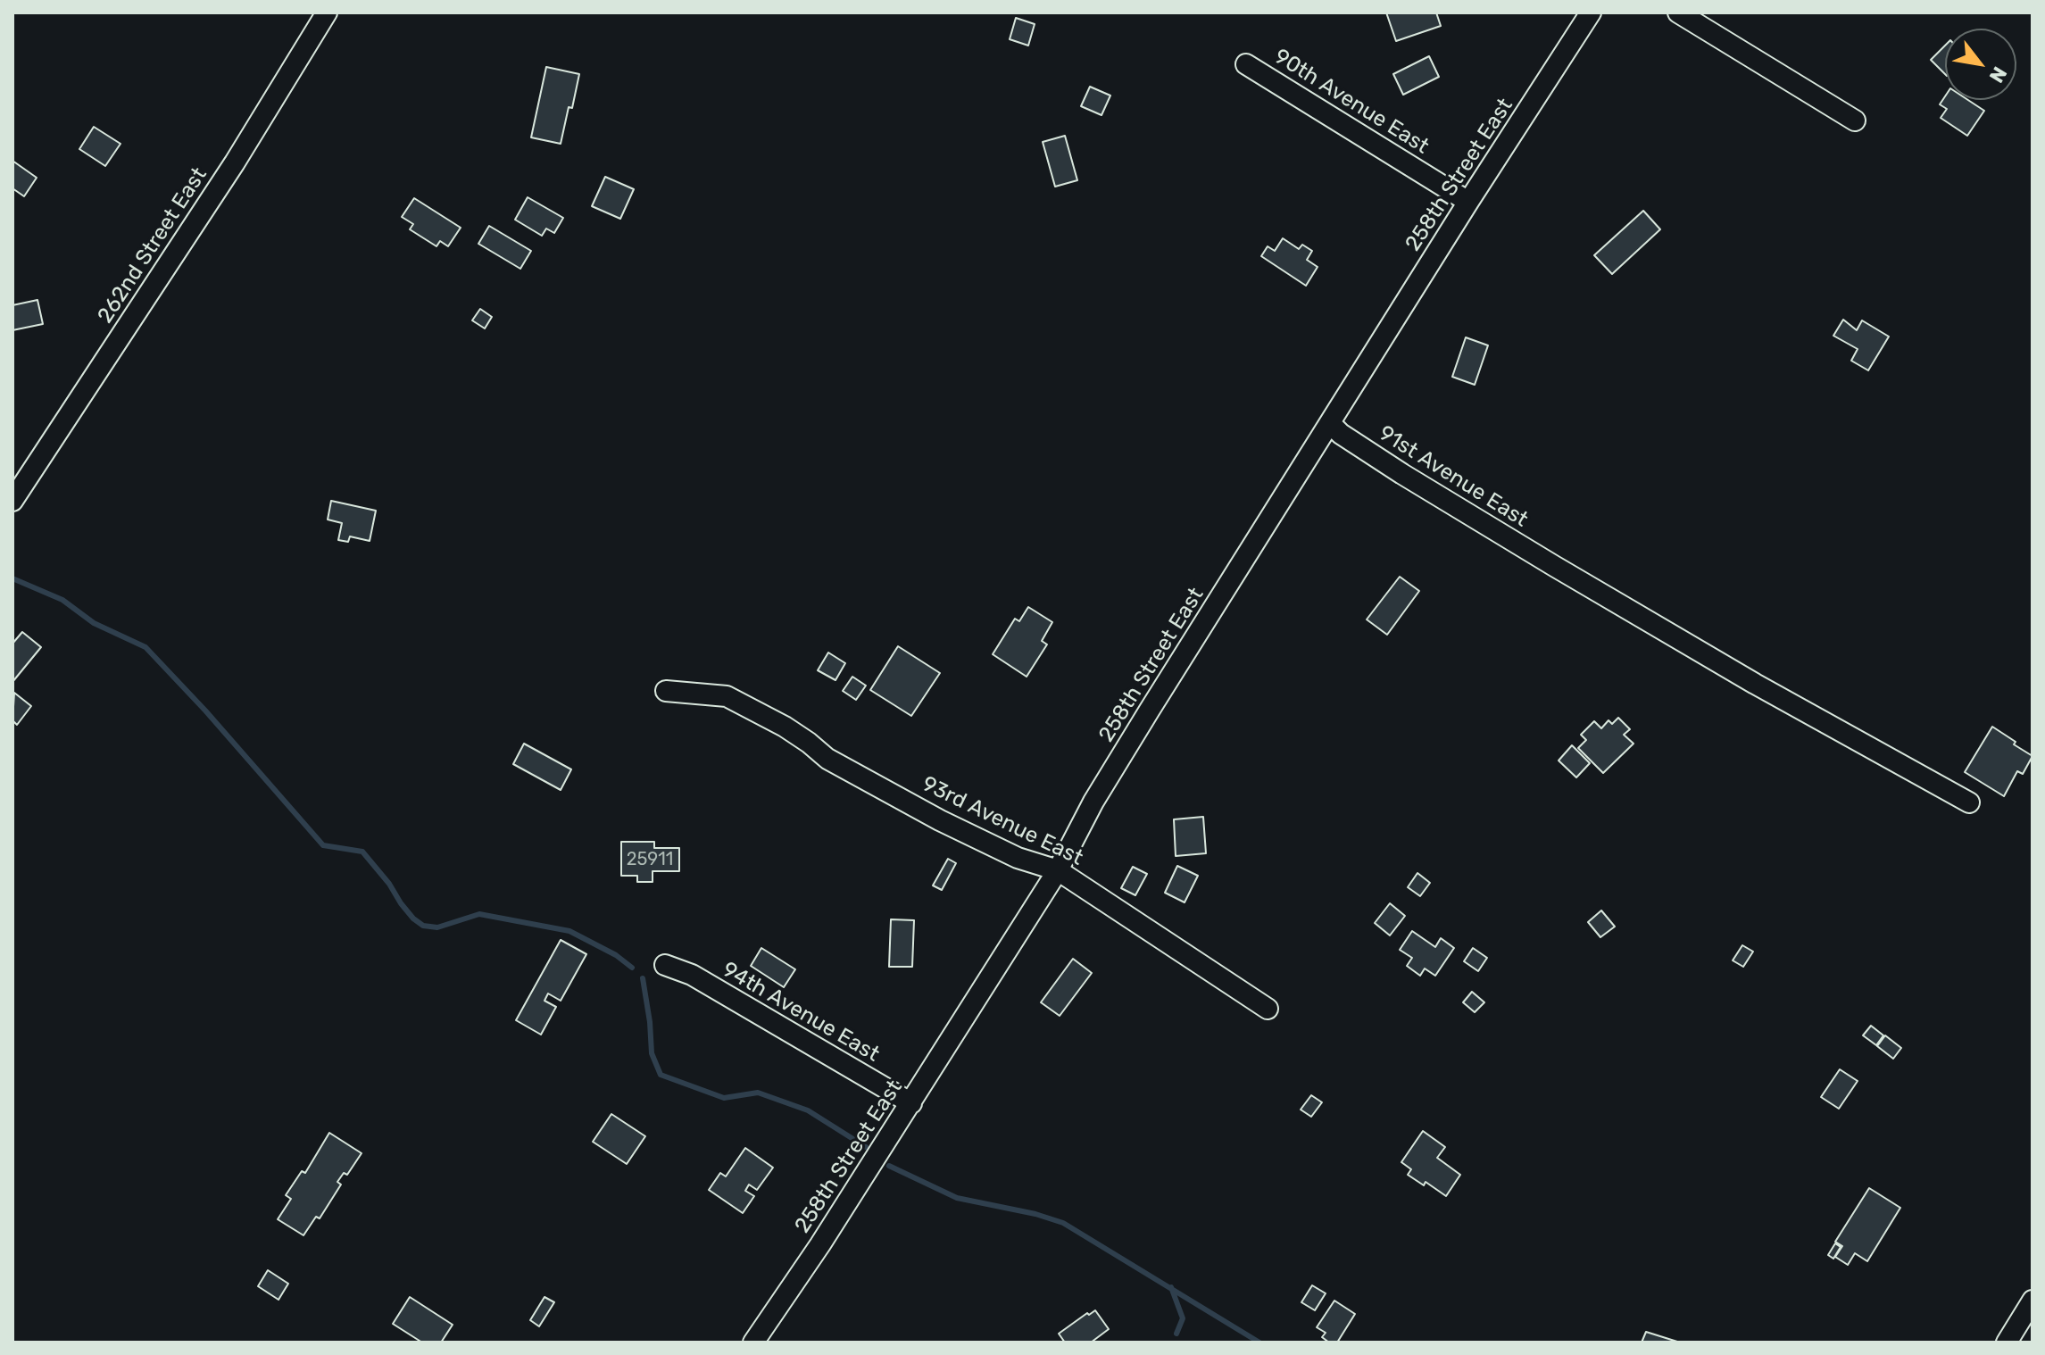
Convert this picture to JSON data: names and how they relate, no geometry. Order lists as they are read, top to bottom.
{
  "streets": {
    "street": [
      "90th Avenue East",
      "258th Street East",
      "262nd Street East",
      "91st Avenue East",
      "93rd Avenue East",
      "94th Avenue East"
    ]
  },
  "crossings": [
    ["90th Avenue East", "258th Street East"],
    ["258th Street East", "91st Avenue East"],
    ["258th Street East", "93rd Avenue East"],
    ["258th Street East", "94th Avenue East"]
  ],
  "house_numbers": ["25911"],
  "north": "bottom right"
}
